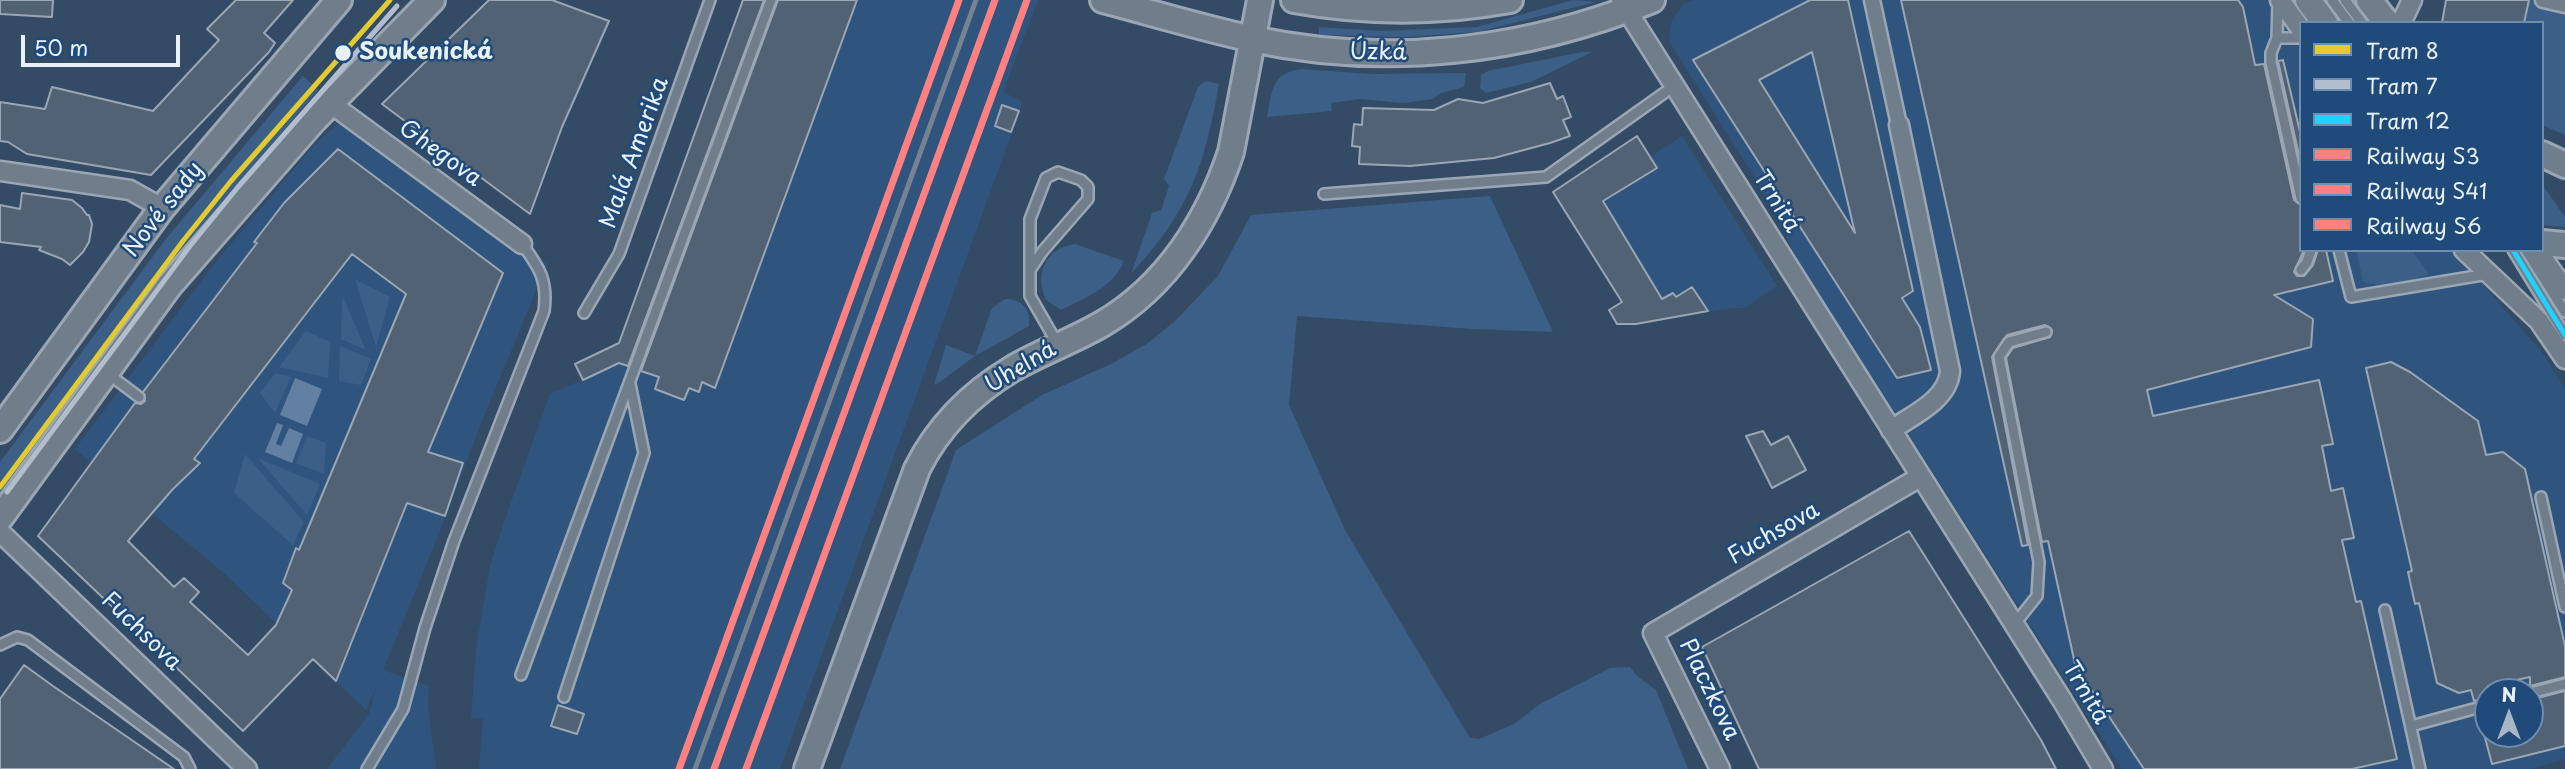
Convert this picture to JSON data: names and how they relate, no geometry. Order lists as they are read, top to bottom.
{
  "streets": {
    "main road": ["Úzká", "Nové sady", "Uhelná"],
    "street": [
      "Ghegova",
      "Trnitá",
      "Fuchsova",
      "Placzkova"
    ],
    "lane": ["Malá Amerika"]
  },
  "crossings": [
    ["Úzká", "Trnitá"],
    ["Úzká", "Uhelná"],
    ["Trnitá", "Fuchsova"],
    ["Fuchsova", "Placzkova"]
  ],
  "places": ["Soukenická"],
  "lines": [
    "tram line 8",
    "rail line S3",
    "rail line S41",
    "rail line S6",
    "tram line 7",
    "tram line 12"
  ],
  "legend": [
    "Tram 8",
    "Tram 7",
    "Tram 12",
    "Railway S3",
    "Railway S41",
    "Railway S6"
  ],
  "scale_bar": "50 m",
  "north": "top"
}
